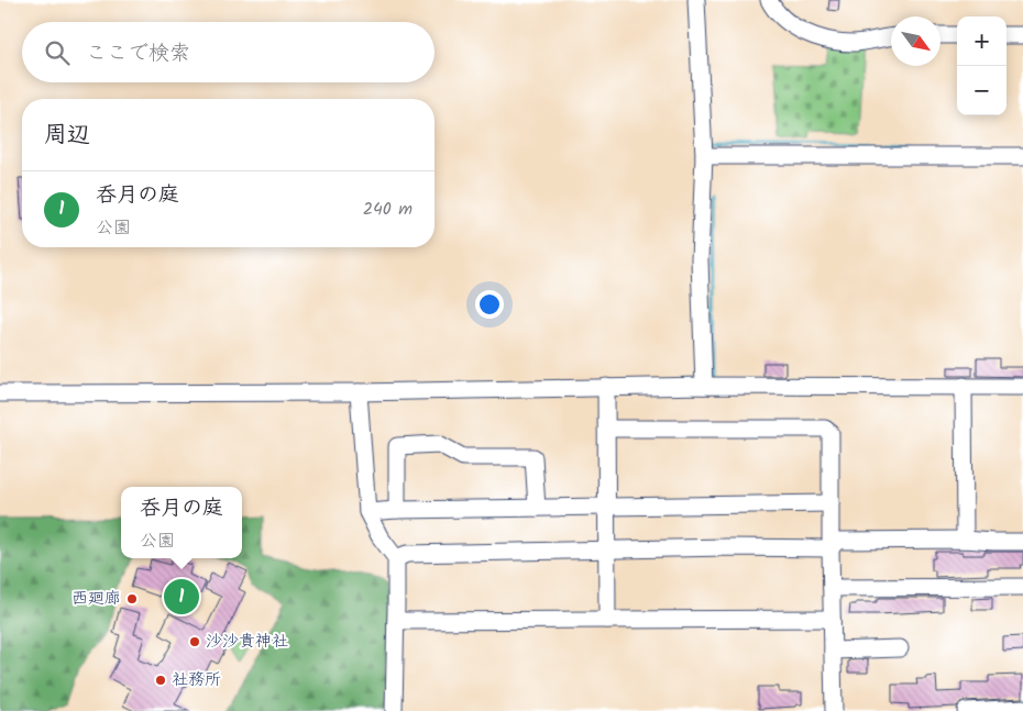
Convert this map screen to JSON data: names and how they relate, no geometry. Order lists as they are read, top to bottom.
{
  "places": ["西廻廊", "沙沙貴神社", "社務所"],
  "north": "bottom right",
  "page": {
    "map_buttons": ["+", "−"],
    "search": "ここで検索",
    "heading": "周辺",
    "list": [
      {
        "mark": "1",
        "name": "呑月の庭",
        "note": "公園",
        "value": "240 m"
      }
    ],
    "popup": ["呑月の庭", "公園"],
    "pins": "1"
  }
}
